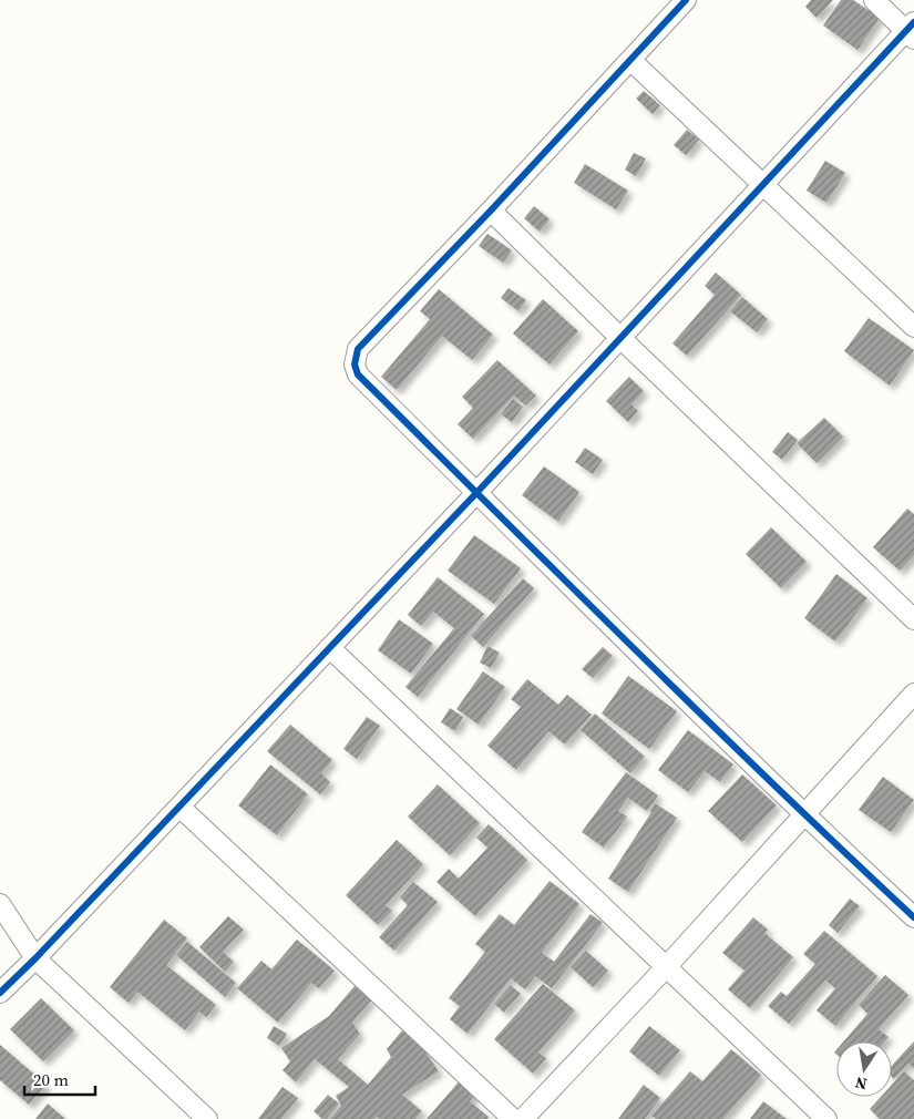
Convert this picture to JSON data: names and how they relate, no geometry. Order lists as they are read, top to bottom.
{
  "scale_bar": "20 m",
  "north": "bottom"
}
